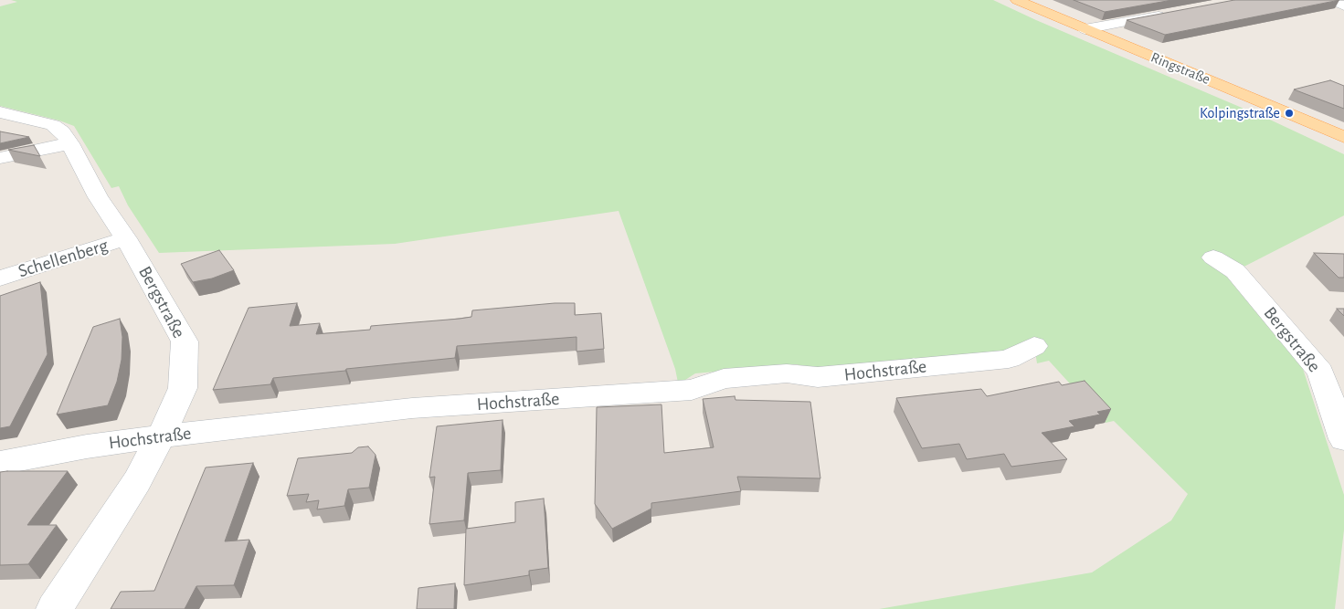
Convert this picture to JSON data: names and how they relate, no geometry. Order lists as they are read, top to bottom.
{
  "streets": {
    "main road": ["Ringstraße"],
    "street": ["Schellenberg", "Bergstraße", "Hochstraße"]
  },
  "crossings": [
    ["Schellenberg", "Bergstraße"],
    ["Bergstraße", "Hochstraße"]
  ],
  "places": ["Kolpingstraße"]
}
